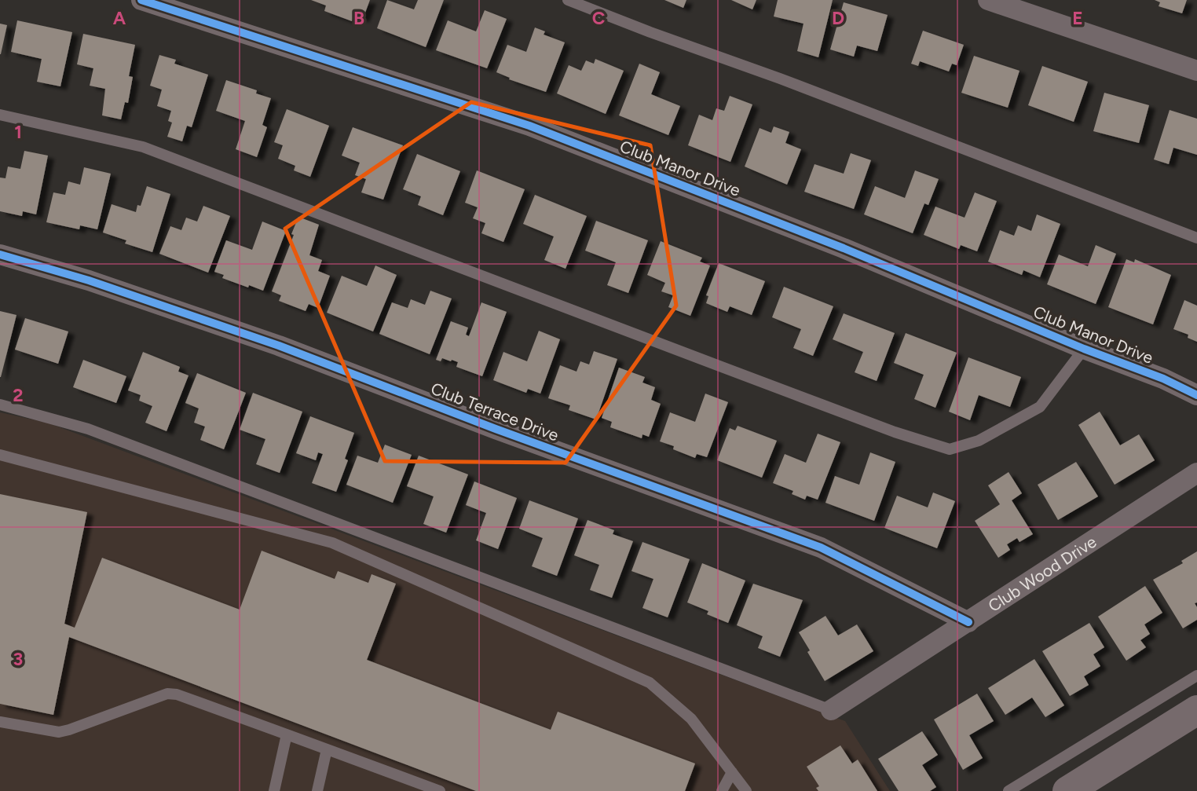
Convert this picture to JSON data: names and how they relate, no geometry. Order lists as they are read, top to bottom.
{
  "streets": {
    "street": ["Club Manor Drive", "Club Terrace Drive", "Club Wood Drive"]
  },
  "crossings": [
    ["Club Terrace Drive", "Club Wood Drive"]
  ],
  "grid": {
    "columns": [
      "A",
      "B",
      "C",
      "D",
      "E"
    ],
    "rows": ["1", "2", "3"]
  }
}
